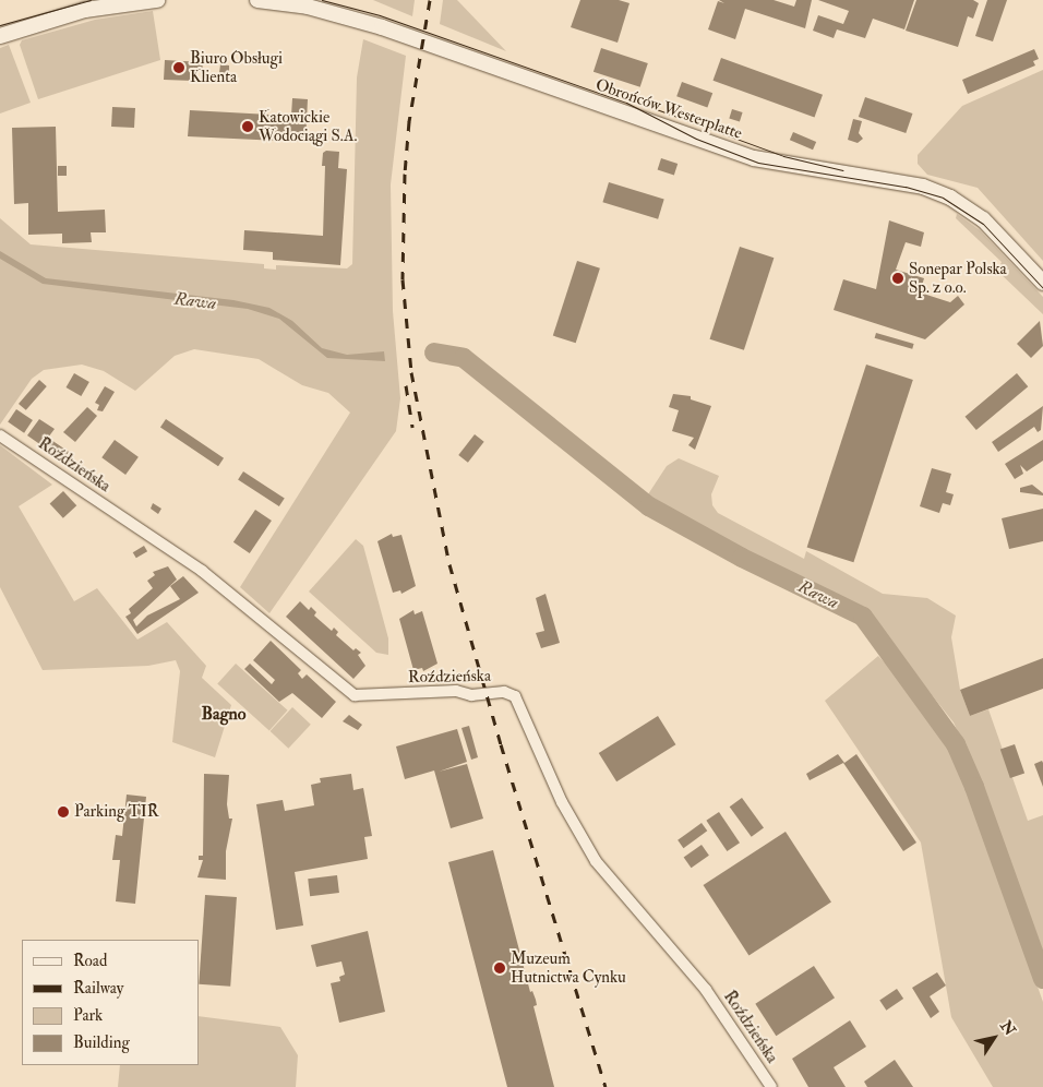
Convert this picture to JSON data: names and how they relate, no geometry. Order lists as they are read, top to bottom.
{
  "streets": {
    "street": ["Obrońców Westerplatte", "Roździeńska"]
  },
  "districts": ["Bagno"],
  "water": ["Rawa"],
  "places": [
    "Biuro Obsługi Klienta",
    "Katowickie Wodociągi S.A.",
    "Sonepar Polska Sp. z o.o.",
    "Parking TIR",
    "Muzeum Hutnictwa Cynku"
  ],
  "legend": [
    "Road",
    "Railway",
    "Park",
    "Building"
  ],
  "north": "top right"
}
